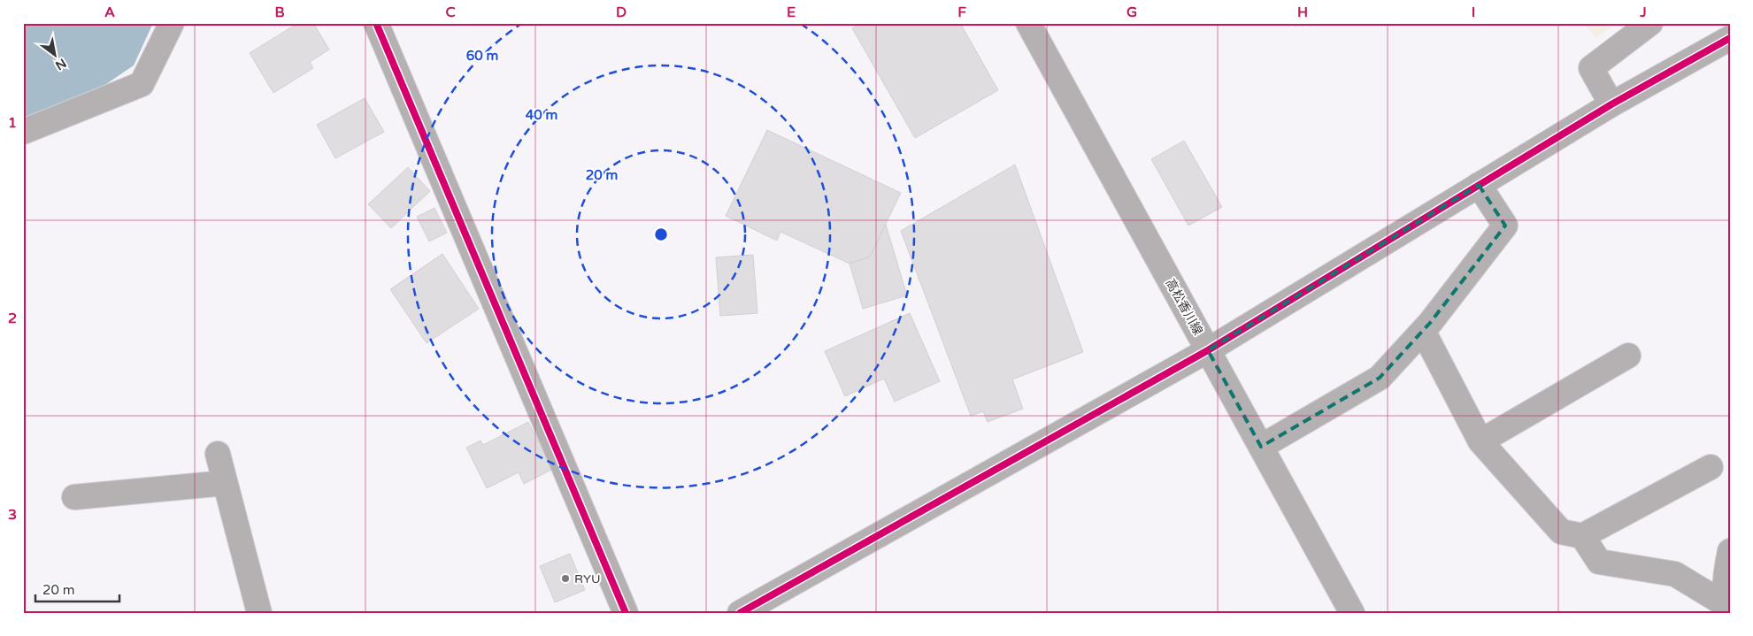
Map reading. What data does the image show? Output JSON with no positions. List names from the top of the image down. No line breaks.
{"streets":{"main road":["高松香川線"]},"places":["RYU"],"scale_bar":"20 m","north":"bottom right","grid":{"columns":["A","B","C","D","E","F","G","H","I","J"],"rows":["1","2","3"]},"rings":["60 m","40 m","20 m"]}
